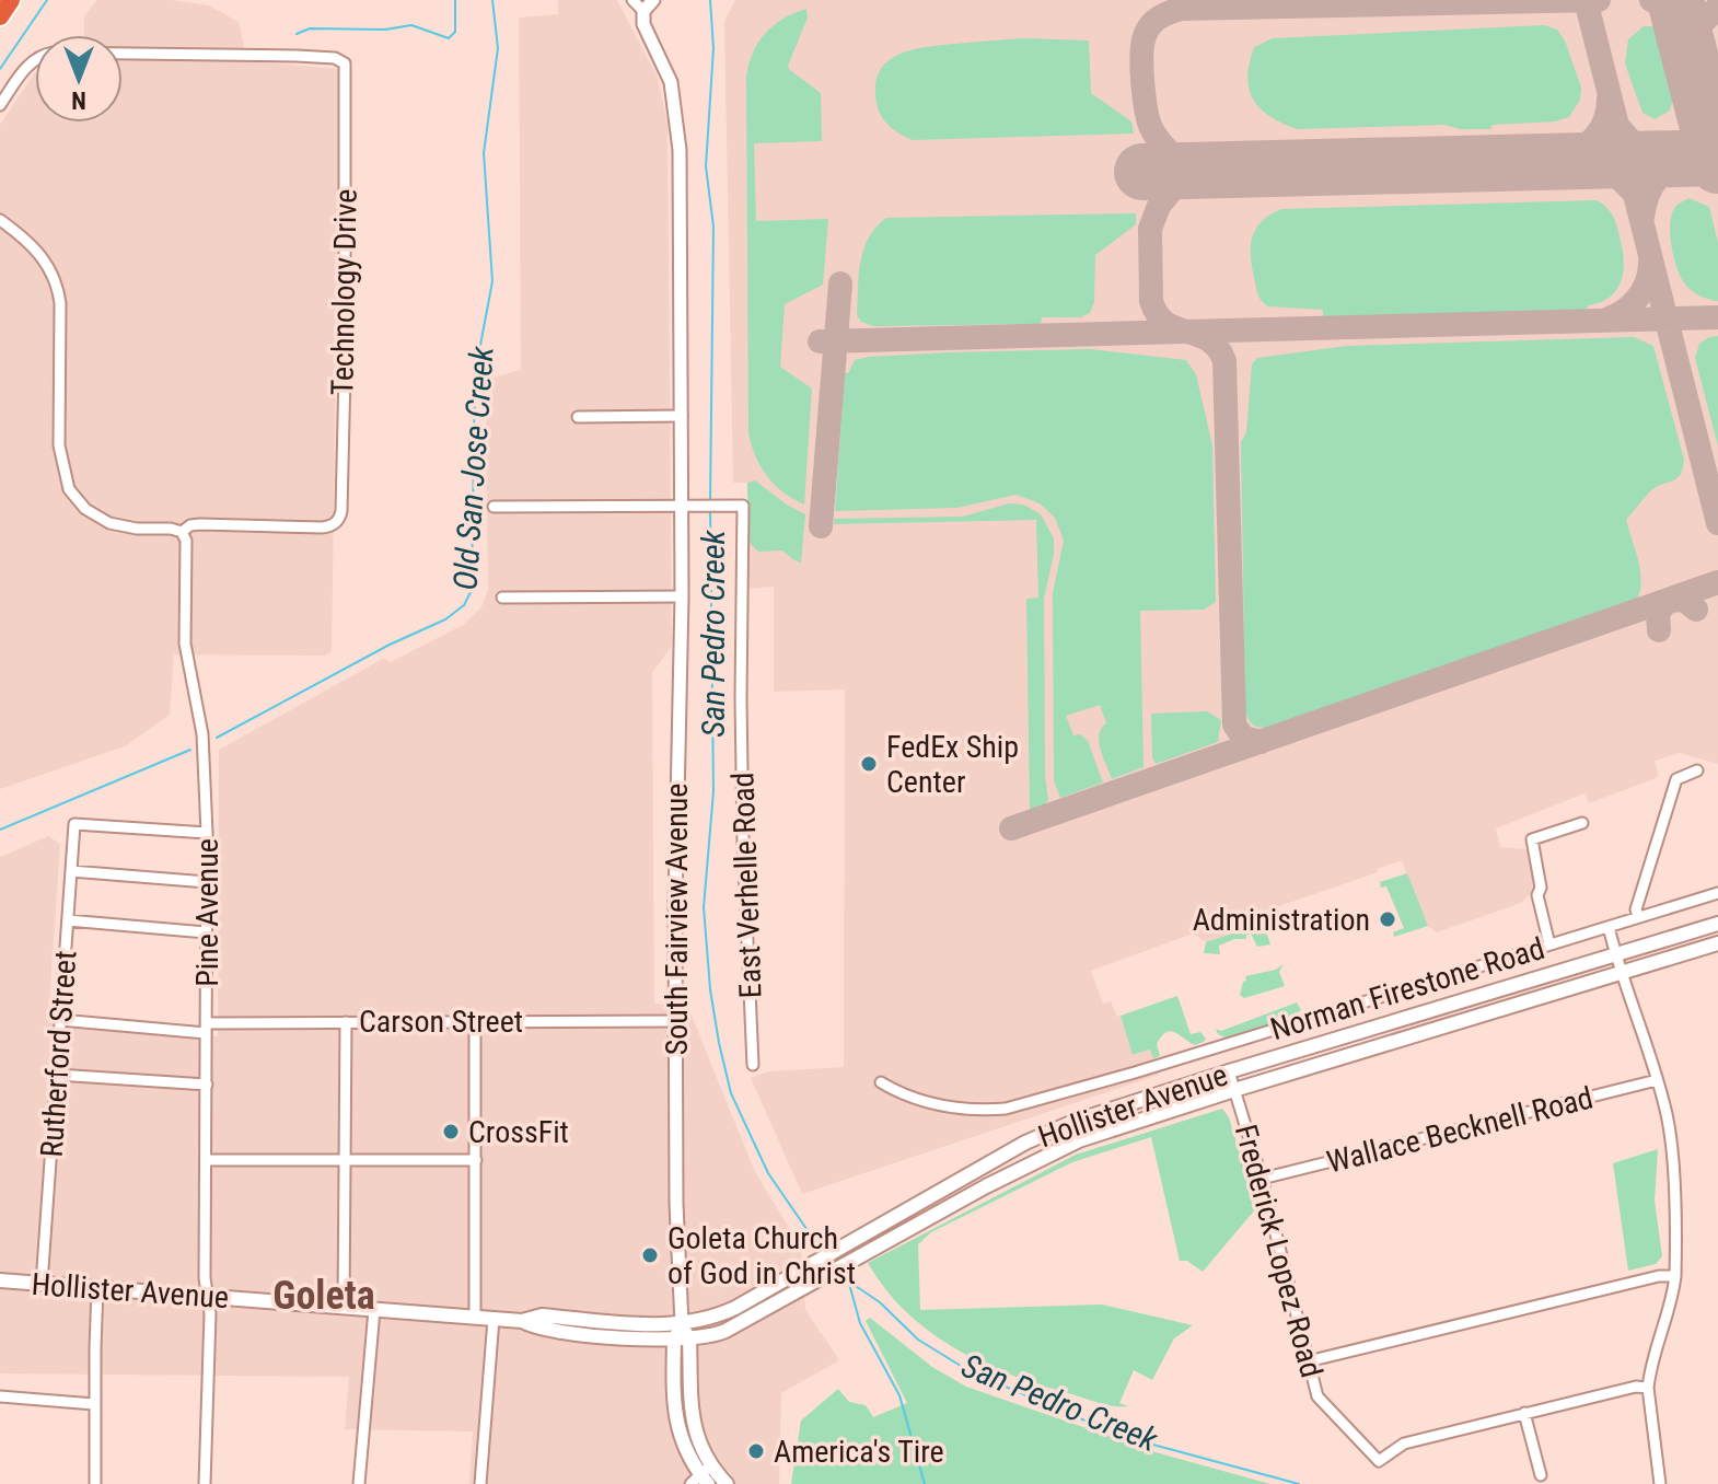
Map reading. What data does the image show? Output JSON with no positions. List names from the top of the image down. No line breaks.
{"streets":{"main road":["South Fairview Avenue","Hollister Avenue"],"street":["Technology Drive","East Verhelle Road","Pine Avenue","Norman Firestone Road","Carson Street","Rutherford Street","Wallace Becknell Road","Frederick Lopez Road"]},"crossings":[["Technology Drive","Pine Avenue"],["East Verhelle Road","South Fairview Avenue"],["Pine Avenue","Carson Street"],["Pine Avenue","Rutherford Street"],["Pine Avenue","Hollister Avenue"],["South Fairview Avenue","Carson Street"],["South Fairview Avenue","Hollister Avenue"],["Carson Street","Rutherford Street"],["Rutherford Street","Hollister Avenue"],["Hollister Avenue","Frederick Lopez Road"],["Wallace Becknell Road","Frederick Lopez Road"]],"districts":["Goleta"],"water":["Old San Jose Creek","San Pedro Creek"],"places":["FedEx Ship Center","Administration","CrossFit","Goleta Church of God in Christ","America's Tire"],"north":"bottom"}
